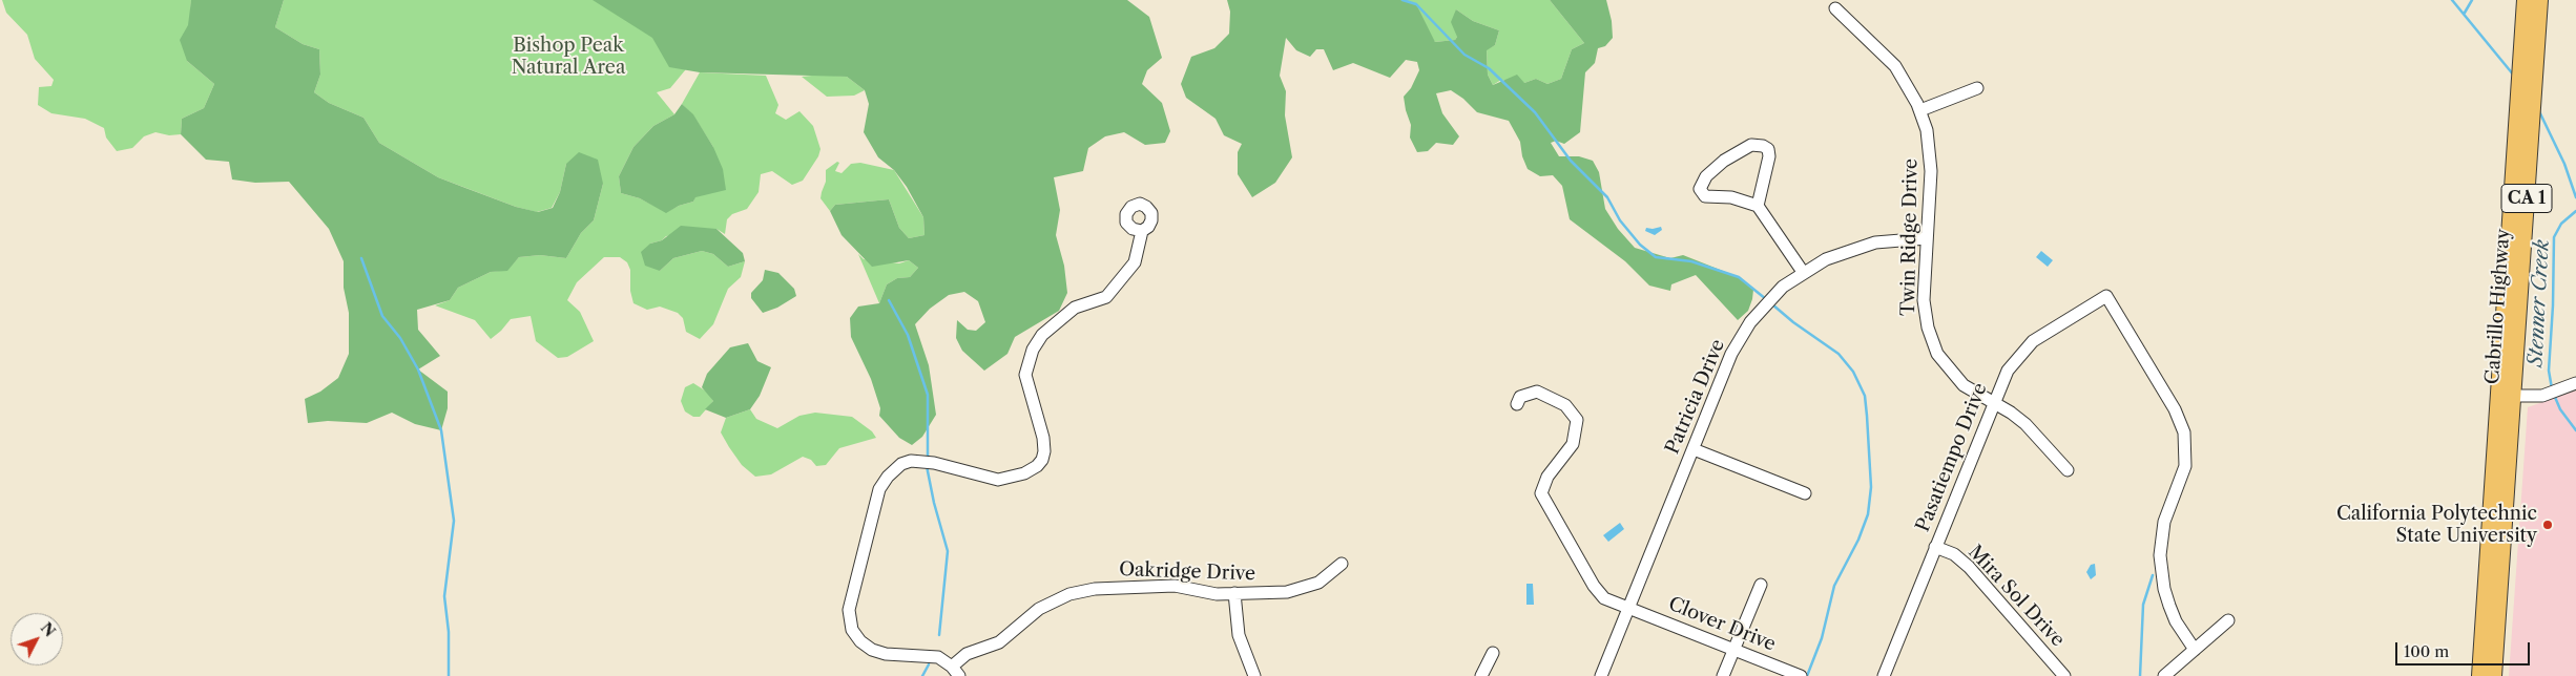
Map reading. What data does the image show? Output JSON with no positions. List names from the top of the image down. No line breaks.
{"streets":{"highway":["CA 1","Cabrillo Highway"],"street":["Twin Ridge Drive","Patricia Drive","Pasatiempo Drive","Oakridge Drive","Mira Sol Drive","Clover Drive"]},"crossings":[["CA 1","Cabrillo Highway"],["Twin Ridge Drive","Patricia Drive"],["Twin Ridge Drive","Pasatiempo Drive"],["Patricia Drive","Clover Drive"],["Pasatiempo Drive","Mira Sol Drive"]],"water":["Stenner Creek"],"parks":["Bishop Peak Natural Area"],"places":["California Polytechnic State University"],"scale_bar":"100 m","north":"top right"}
